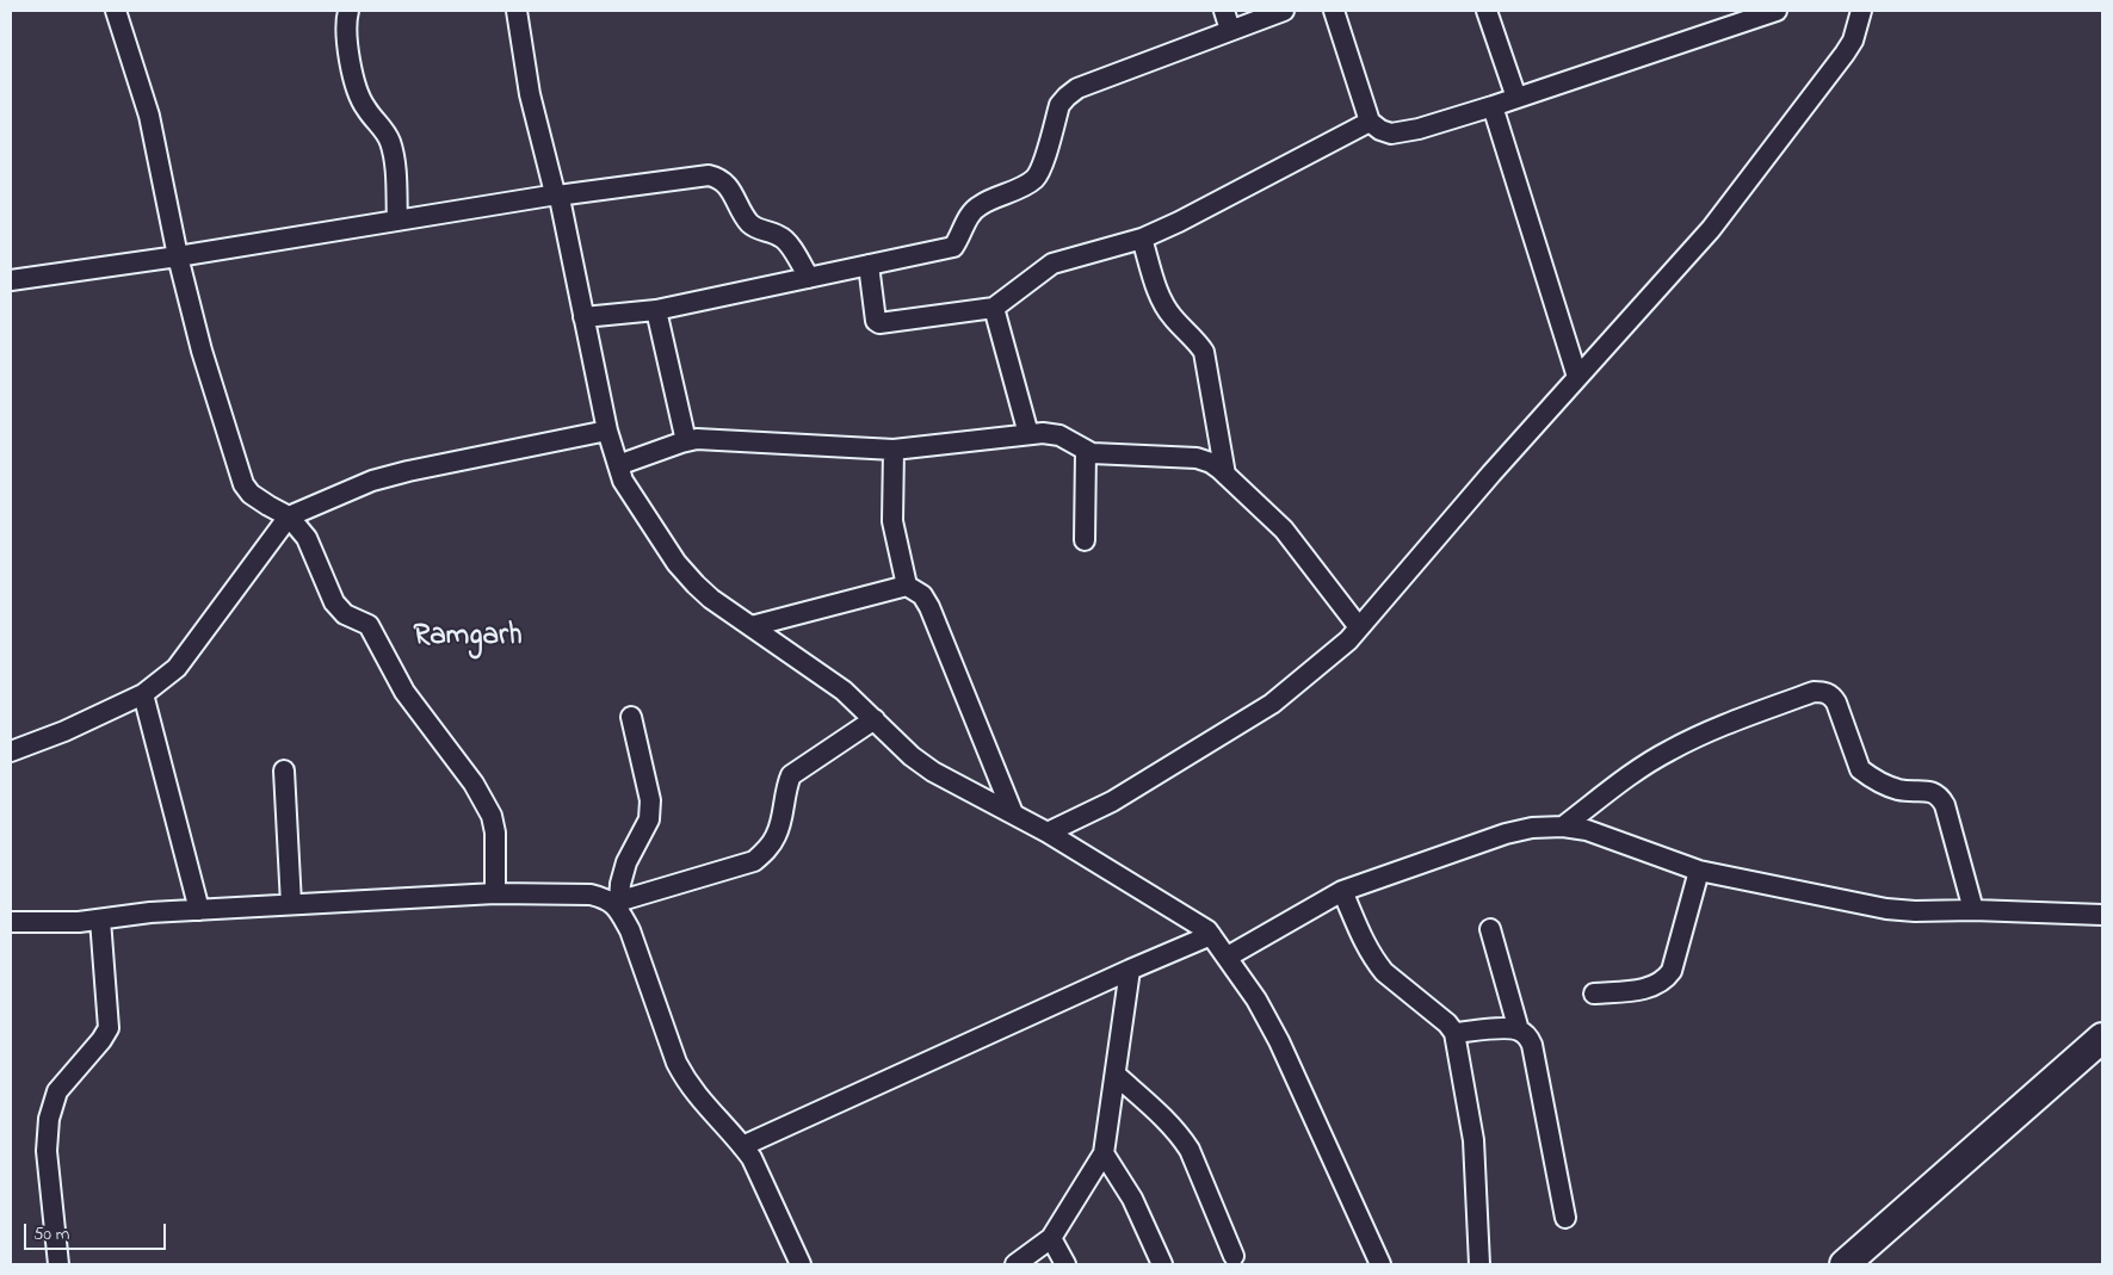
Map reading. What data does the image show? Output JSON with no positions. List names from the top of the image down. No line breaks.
{"districts":["Ramgarh"],"scale_bar":"50 m"}
